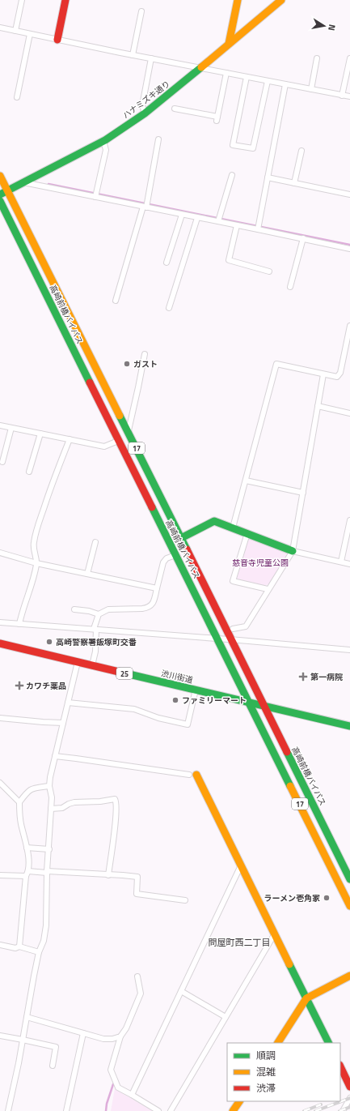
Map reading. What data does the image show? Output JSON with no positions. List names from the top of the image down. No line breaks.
{"streets":{"main road":["ハナミズキ通り","高崎前橋バイパス","17","25","渋川街道"]},"crossings":[["ハナミズキ通り","高崎前橋バイパス"],["高崎前橋バイパス","渋川街道"]],"districts":["問屋町西二丁目"],"parks":["慈音寺児童公園"],"places":{"other":["ガスト","高崎警察署飯塚町交番","ファミリーマート","ラーメン壱角家"],"health":["第一病院","カワチ薬品"]},"legend":["順調","混雑","渋滞"],"north":"right"}
